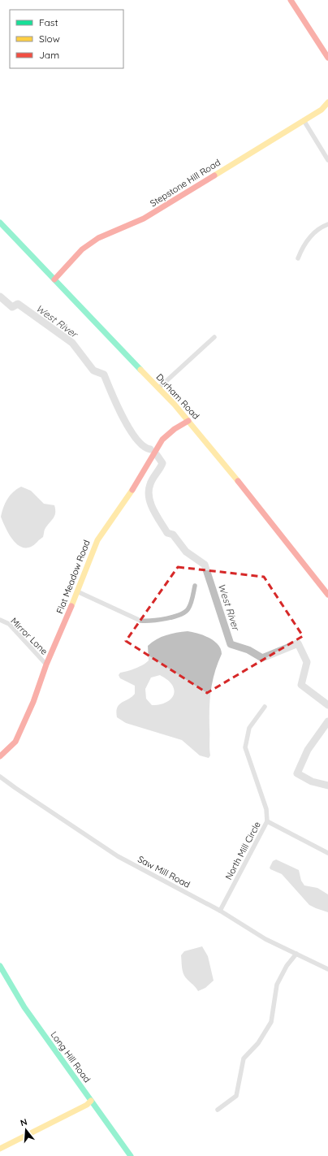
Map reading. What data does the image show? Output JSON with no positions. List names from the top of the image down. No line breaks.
{"streets":{"street":["Stepstone Hill Road","Durham Road","Flat Meadow Road","Mirror Lane","North Mill Circle","Saw Mill Road","Long Hill Road"]},"crossings":[["Stepstone Hill Road","Durham Road"],["Durham Road","Flat Meadow Road"],["Flat Meadow Road","Mirror Lane"],["North Mill Circle","Saw Mill Road"]],"water":["West River"],"legend":["Fast","Slow","Jam"],"north":"top"}
